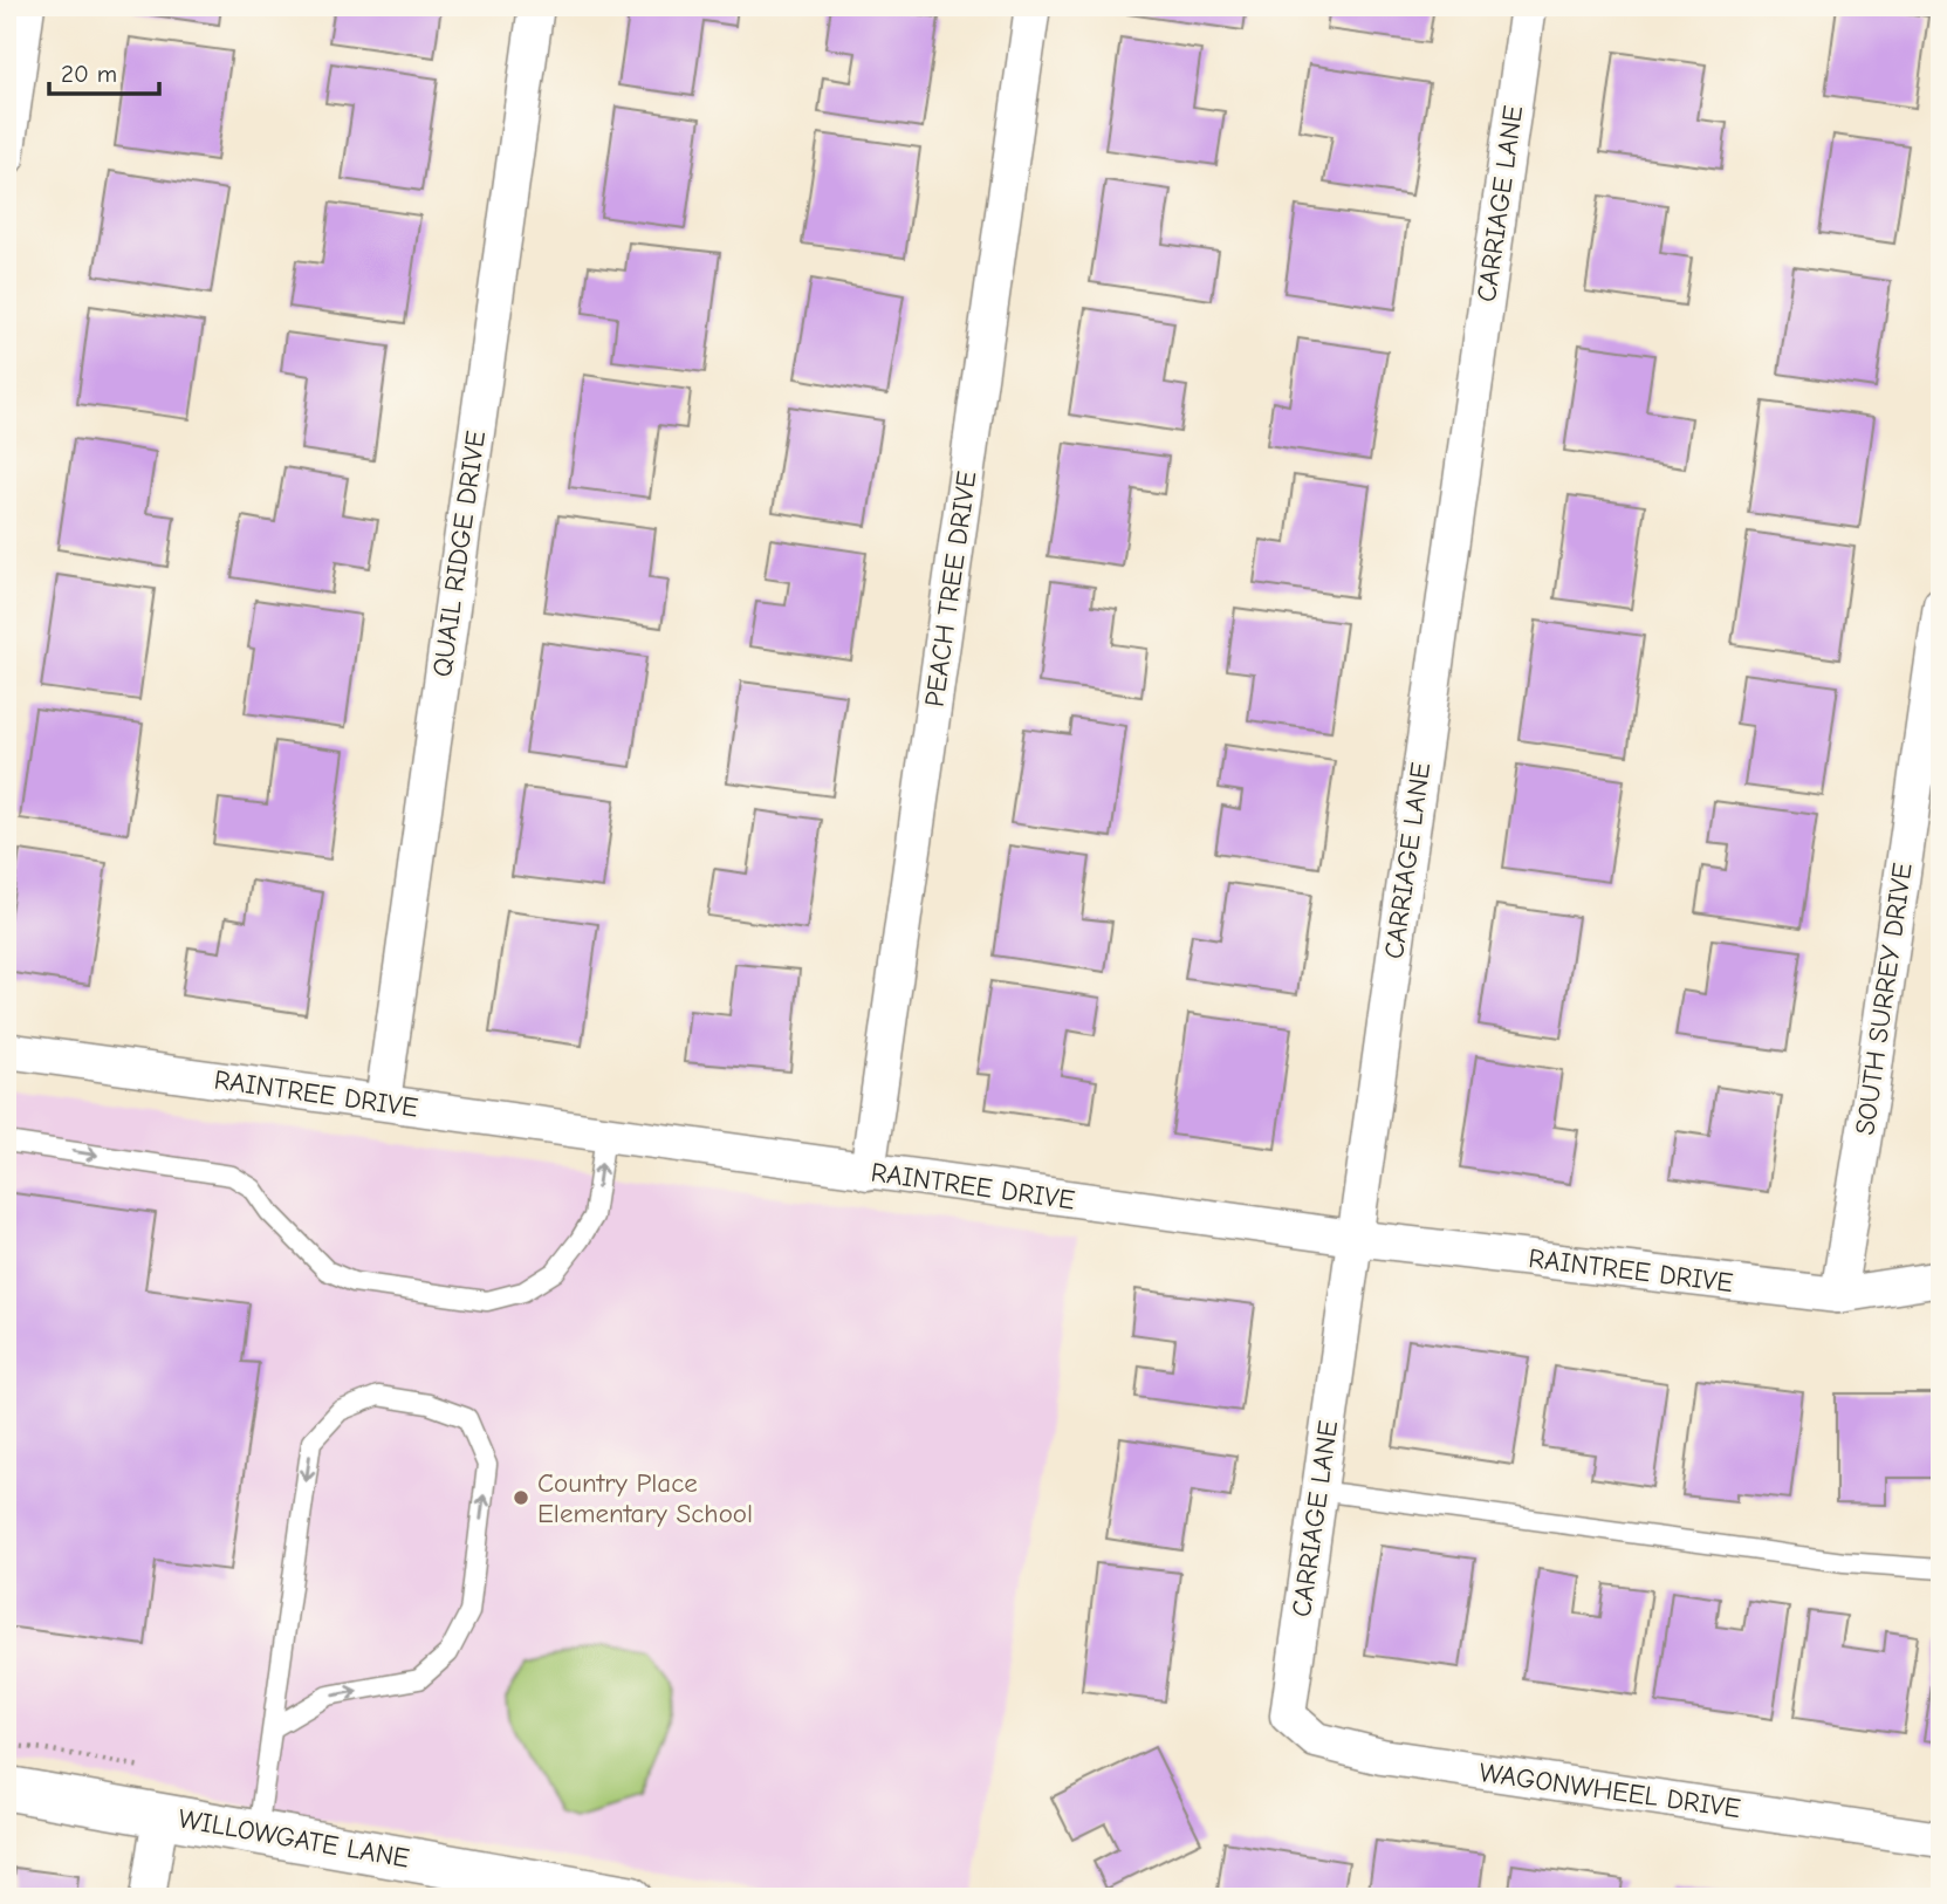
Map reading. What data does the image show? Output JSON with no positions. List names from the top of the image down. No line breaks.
{"streets":{"street":["CARRIAGE LANE","QUAIL RIDGE DRIVE","PEACH TREE DRIVE","SOUTH SURREY DRIVE","RAINTREE DRIVE","WAGONWHEEL DRIVE","WILLOWGATE LANE"]},"crossings":[["CARRIAGE LANE","RAINTREE DRIVE"],["CARRIAGE LANE","WAGONWHEEL DRIVE"],["QUAIL RIDGE DRIVE","RAINTREE DRIVE"],["PEACH TREE DRIVE","RAINTREE DRIVE"],["SOUTH SURREY DRIVE","RAINTREE DRIVE"]],"places":["Country Place Elementary School"],"scale_bar":"20 m"}
